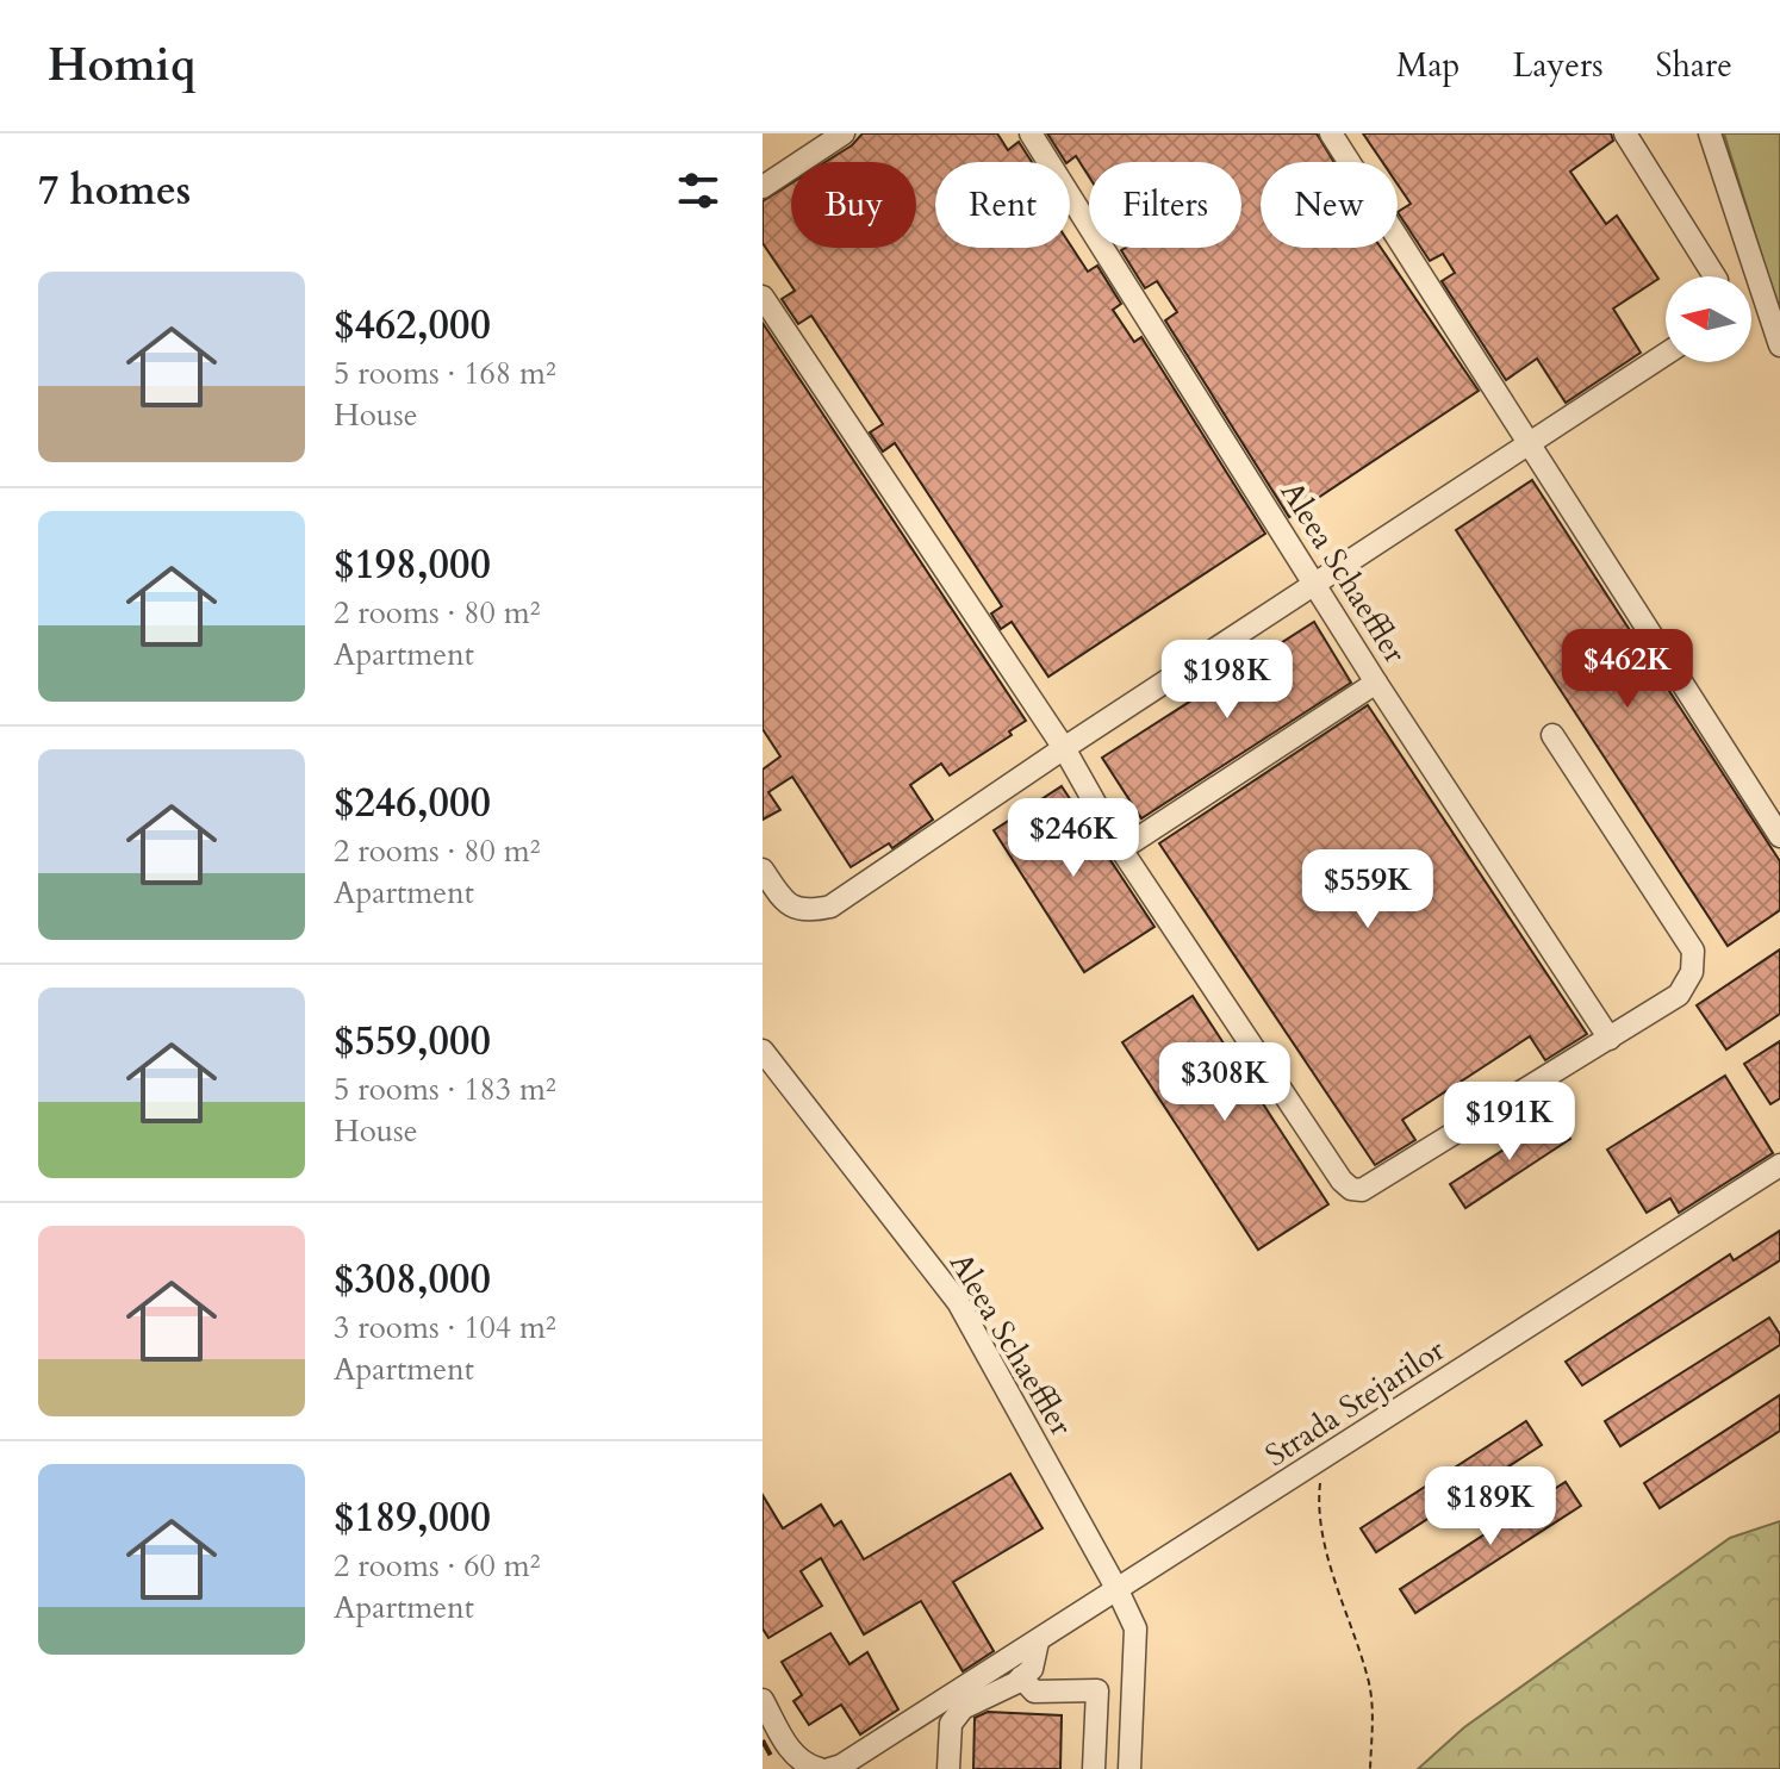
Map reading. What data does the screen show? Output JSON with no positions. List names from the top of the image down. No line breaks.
{"streets":{"street":["Aleea Schaeffler","Strada Stejarilor"]},"crossings":[["Aleea Schaeffler","Strada Stejarilor"]],"north":"left","page":{"header":"Homiq","nav":["Map","Layers","Share"],"heading":"7 homes","chip":["Buy","Rent","Filters","New"],"list":[{"name":"$462,000","note":"5 rooms · 168 m² · House"},{"name":"$198,000","note":"2 rooms · 80 m² · Apartment"},{"name":"$246,000","note":"2 rooms · 80 m² · Apartment"},{"name":"$559,000","note":"5 rooms · 183 m² · House"},{"name":"$308,000","note":"3 rooms · 104 m² · Apartment"},{"name":"$189,000","note":"2 rooms · 60 m² · Apartment"}],"price":["$462K","$198K","$246K","$559K","$308K","$191K","$189K"]}}
